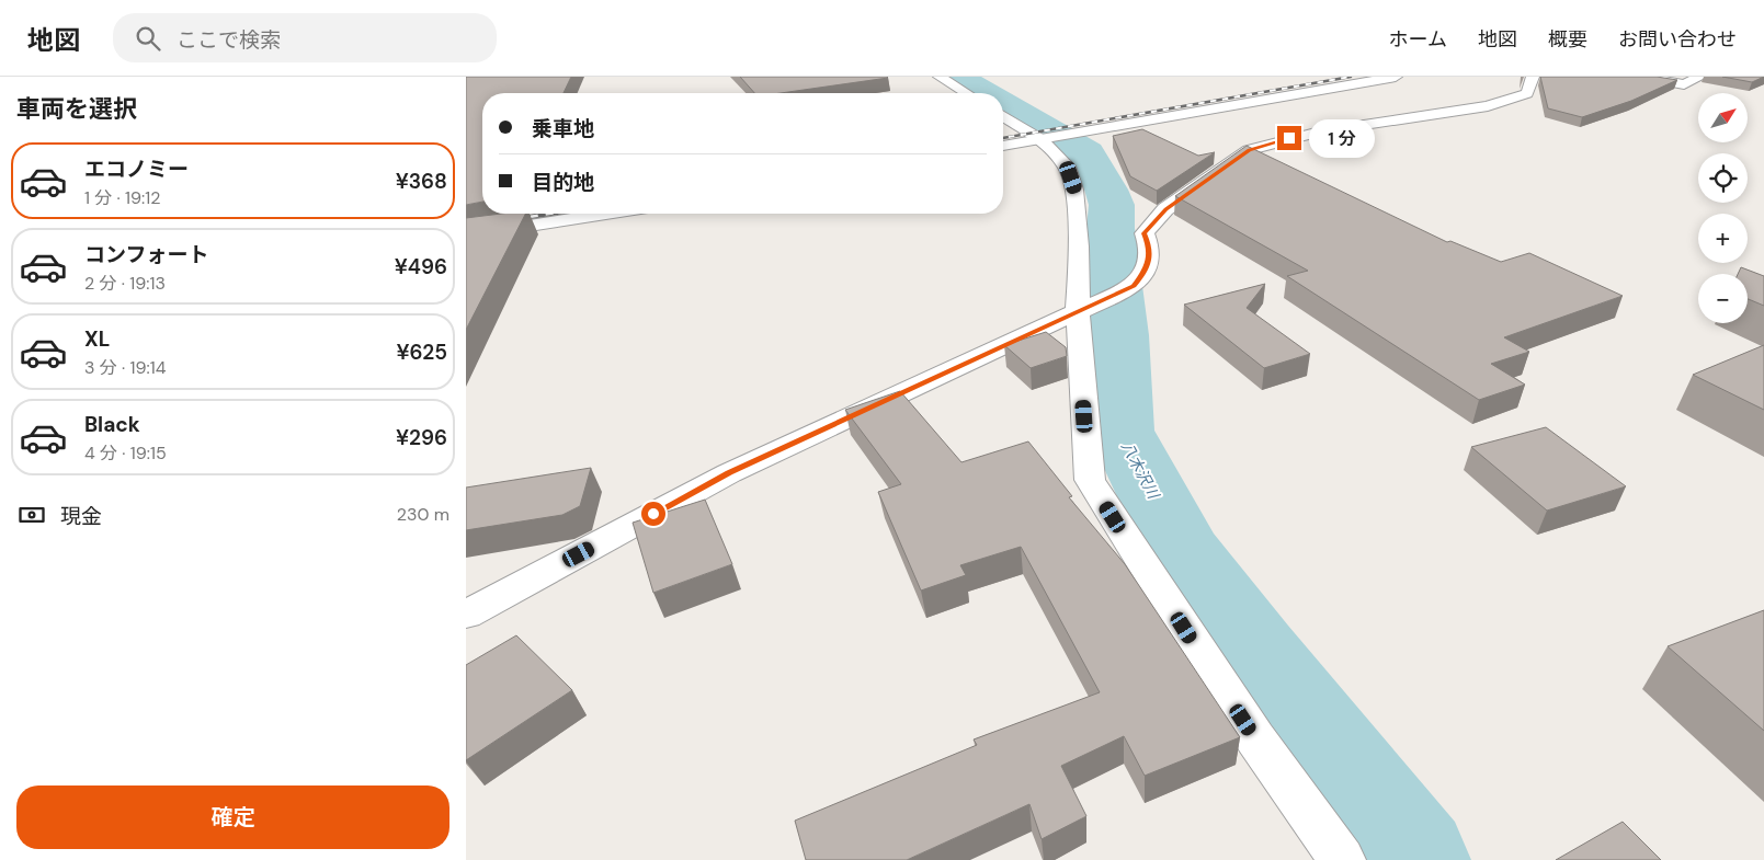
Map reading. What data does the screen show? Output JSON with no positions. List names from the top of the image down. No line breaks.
{"water":["八木沢川"],"north":"top right","page":{"header":"地図","search":"ここで検索","nav":["ホーム","地図","概要","お問い合わせ"],"heading":"車両を選択","map_buttons":["+","−"],"banner":["乗車地","目的地"],"bubble":"1 分","list":[{"name":"エコノミー","note":"1 分 · 19:12","value":"¥368"},{"name":"コンフォート","note":"2 分 · 19:13","value":"¥496"},{"name":"XL","note":"3 分 · 19:14","value":"¥625"},{"name":"Black","note":"4 分 · 19:15","value":"¥296"}],"pay":["現金","230 m"],"buttons":"確定"}}
